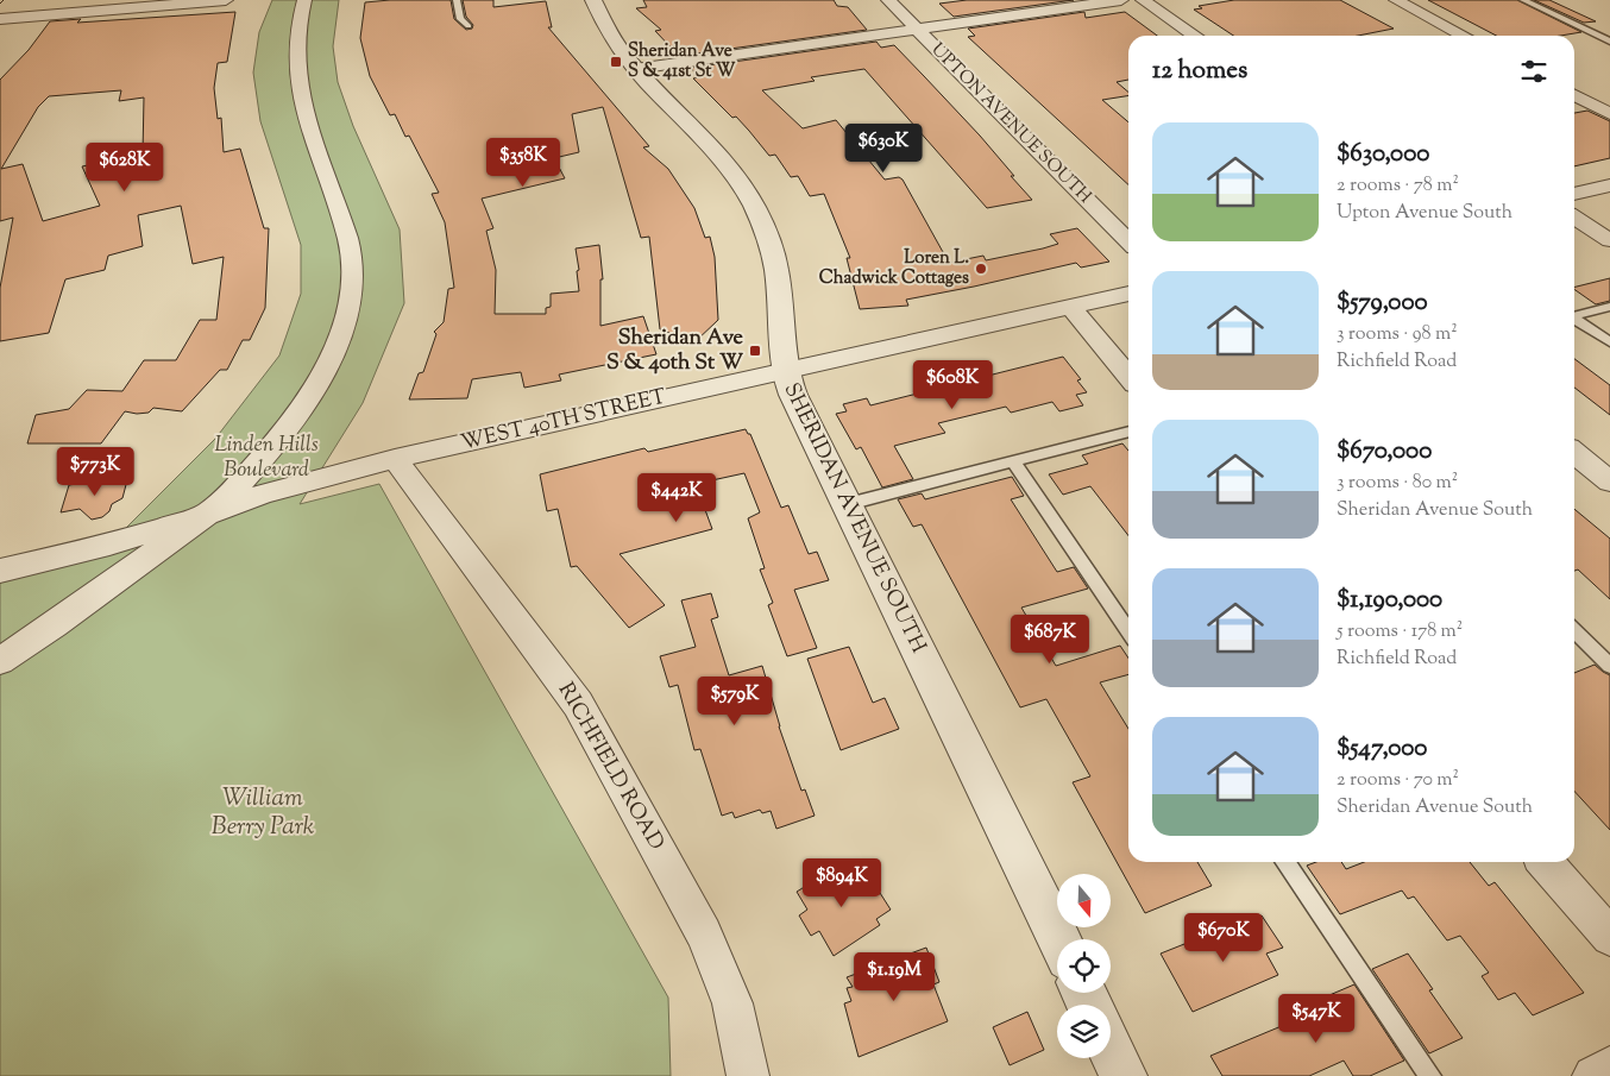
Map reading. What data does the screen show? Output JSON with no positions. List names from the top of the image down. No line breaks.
{"streets":{"street":["UPTON AVENUE SOUTH","WEST 40TH STREET","SHERIDAN AVENUE SOUTH","RICHFIELD ROAD"]},"crossings":[["WEST 40TH STREET","SHERIDAN AVENUE SOUTH"],["WEST 40TH STREET","RICHFIELD ROAD"]],"parks":["Linden Hills Boulevard","William Berry Park"],"places":{"transit":["Sheridan Ave S & 41st St W","Sheridan Ave S & 40th St W"],"other":["Loren L. Chadwick Cottages"]},"north":"bottom","page":{"heading":"12 homes","list":[{"name":"$630,000","note":"2 rooms · 78 m² · Upton Avenue South"},{"name":"$579,000","note":"3 rooms · 98 m² · Richfield Road"},{"name":"$670,000","note":"3 rooms · 80 m² · Sheridan Avenue South"},{"name":"$1,190,000","note":"5 rooms · 178 m² · Richfield Road"},{"name":"$547,000","note":"2 rooms · 70 m² · Sheridan Avenue South"}],"price":["$630K","$358K","$628K","$608K","$773K","$442K","$687K","$579K","$894K","$670K","$1.19M","$547K"]}}
